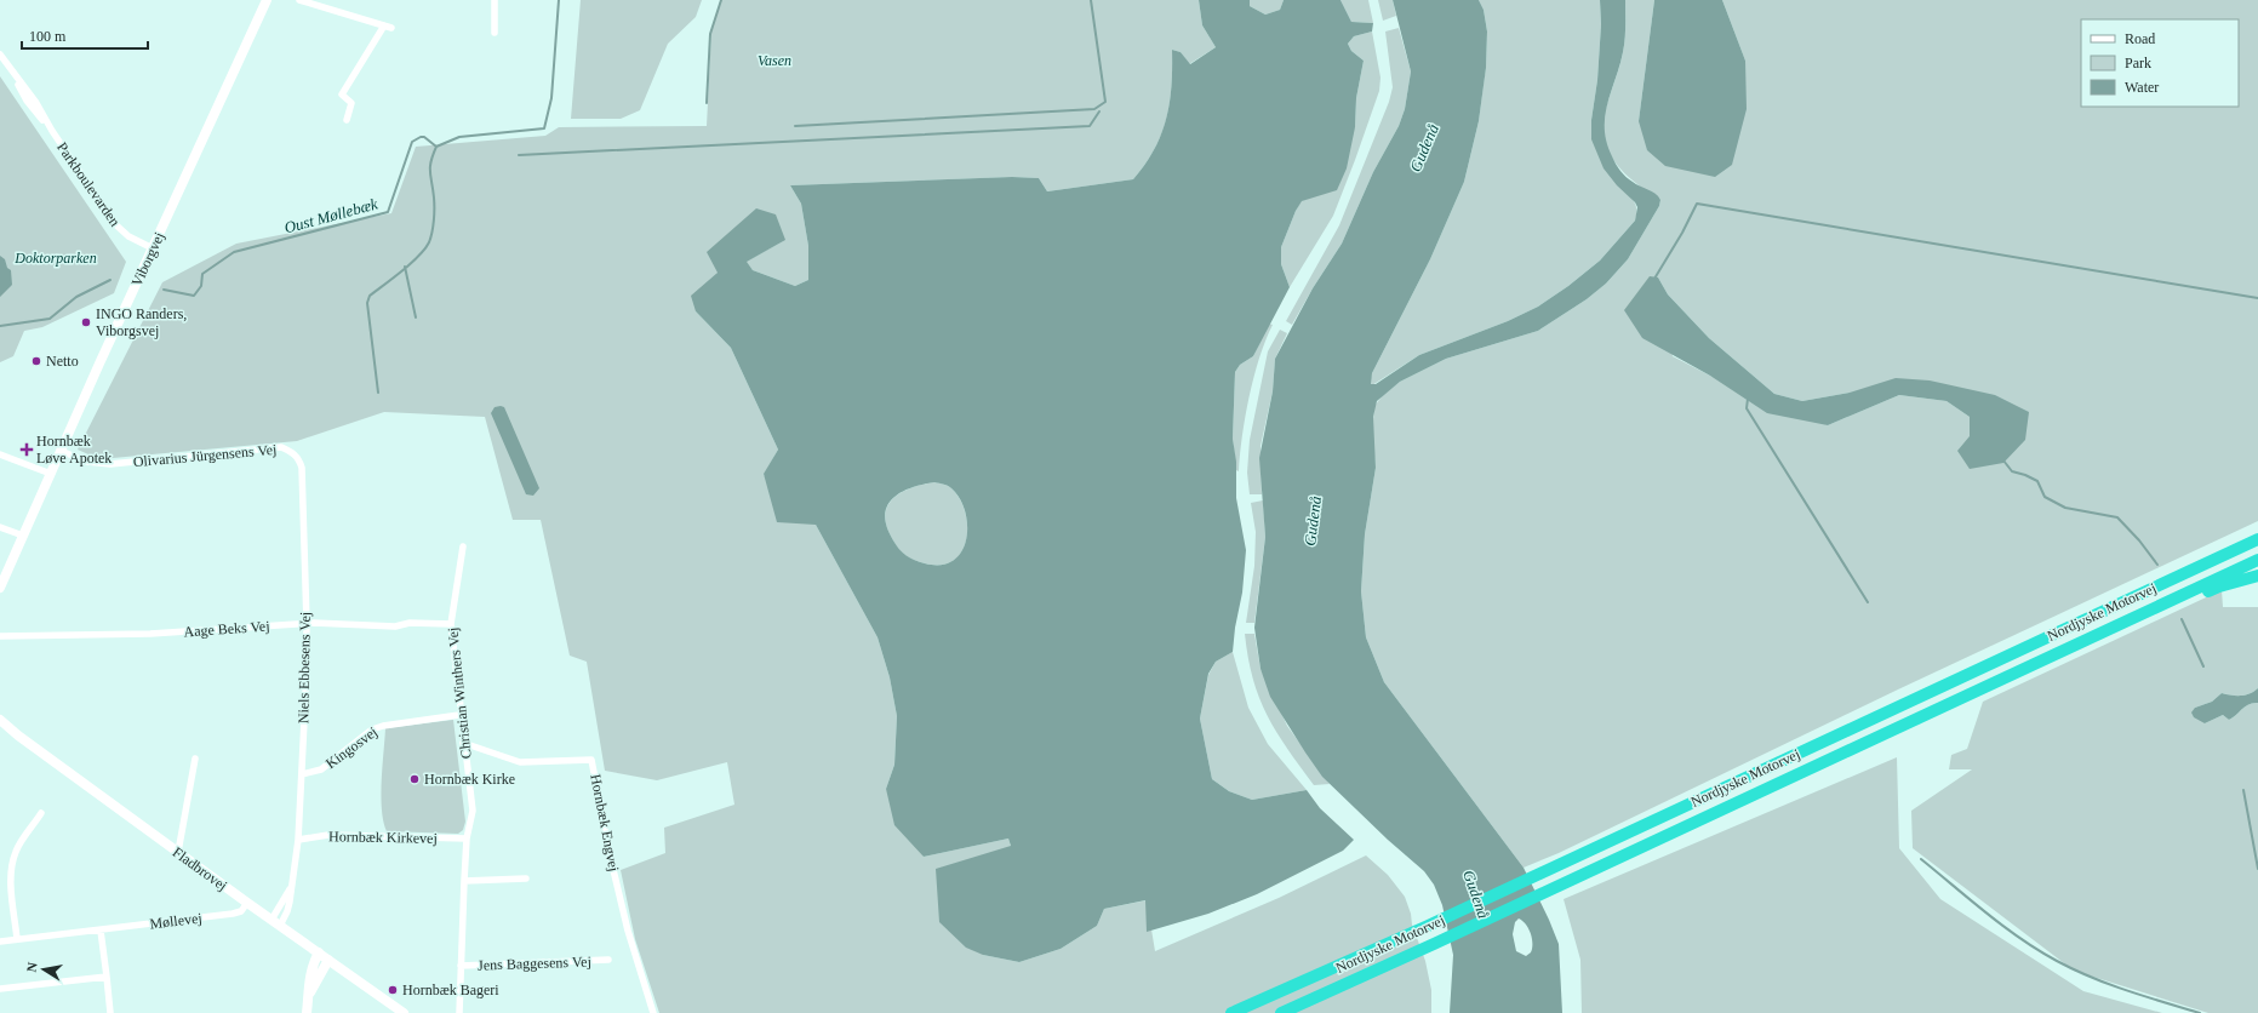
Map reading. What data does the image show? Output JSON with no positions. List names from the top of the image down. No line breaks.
{"streets":{"highway":["Nordjyske Motorvej"],"street":["Parkboulevarden","Viborgvej","Olivarius Jürgensens Vej","Aage Beks Vej","Niels Ebbesens Vej","Christian Winthers Vej","Kingosvej","Hornbæk Engvej","Hornbæk Kirkevej","Fladbrovej","Møllevej","Jens Baggesens Vej"]},"crossings":[["Parkboulevarden","Viborgvej"],["Viborgvej","Olivarius Jürgensens Vej"],["Olivarius Jürgensens Vej","Niels Ebbesens Vej"],["Aage Beks Vej","Niels Ebbesens Vej"],["Aage Beks Vej","Christian Winthers Vej"],["Niels Ebbesens Vej","Kingosvej"],["Niels Ebbesens Vej","Hornbæk Kirkevej"],["Niels Ebbesens Vej","Fladbrovej"],["Christian Winthers Vej","Kingosvej"],["Christian Winthers Vej","Hornbæk Engvej"],["Christian Winthers Vej","Hornbæk Kirkevej"],["Christian Winthers Vej","Jens Baggesens Vej"],["Fladbrovej","Møllevej"]],"water":["Gudenå","Oust Møllebæk"],"parks":["Vasen","Doktorparken"],"places":{"other":["INGO Randers, Viborgsvej","Netto","Hornbæk Kirke","Hornbæk Bageri"],"health":["Hornbæk Løve Apotek"]},"legend":["Road","Park","Water"],"scale_bar":"100 m","north":"left"}
